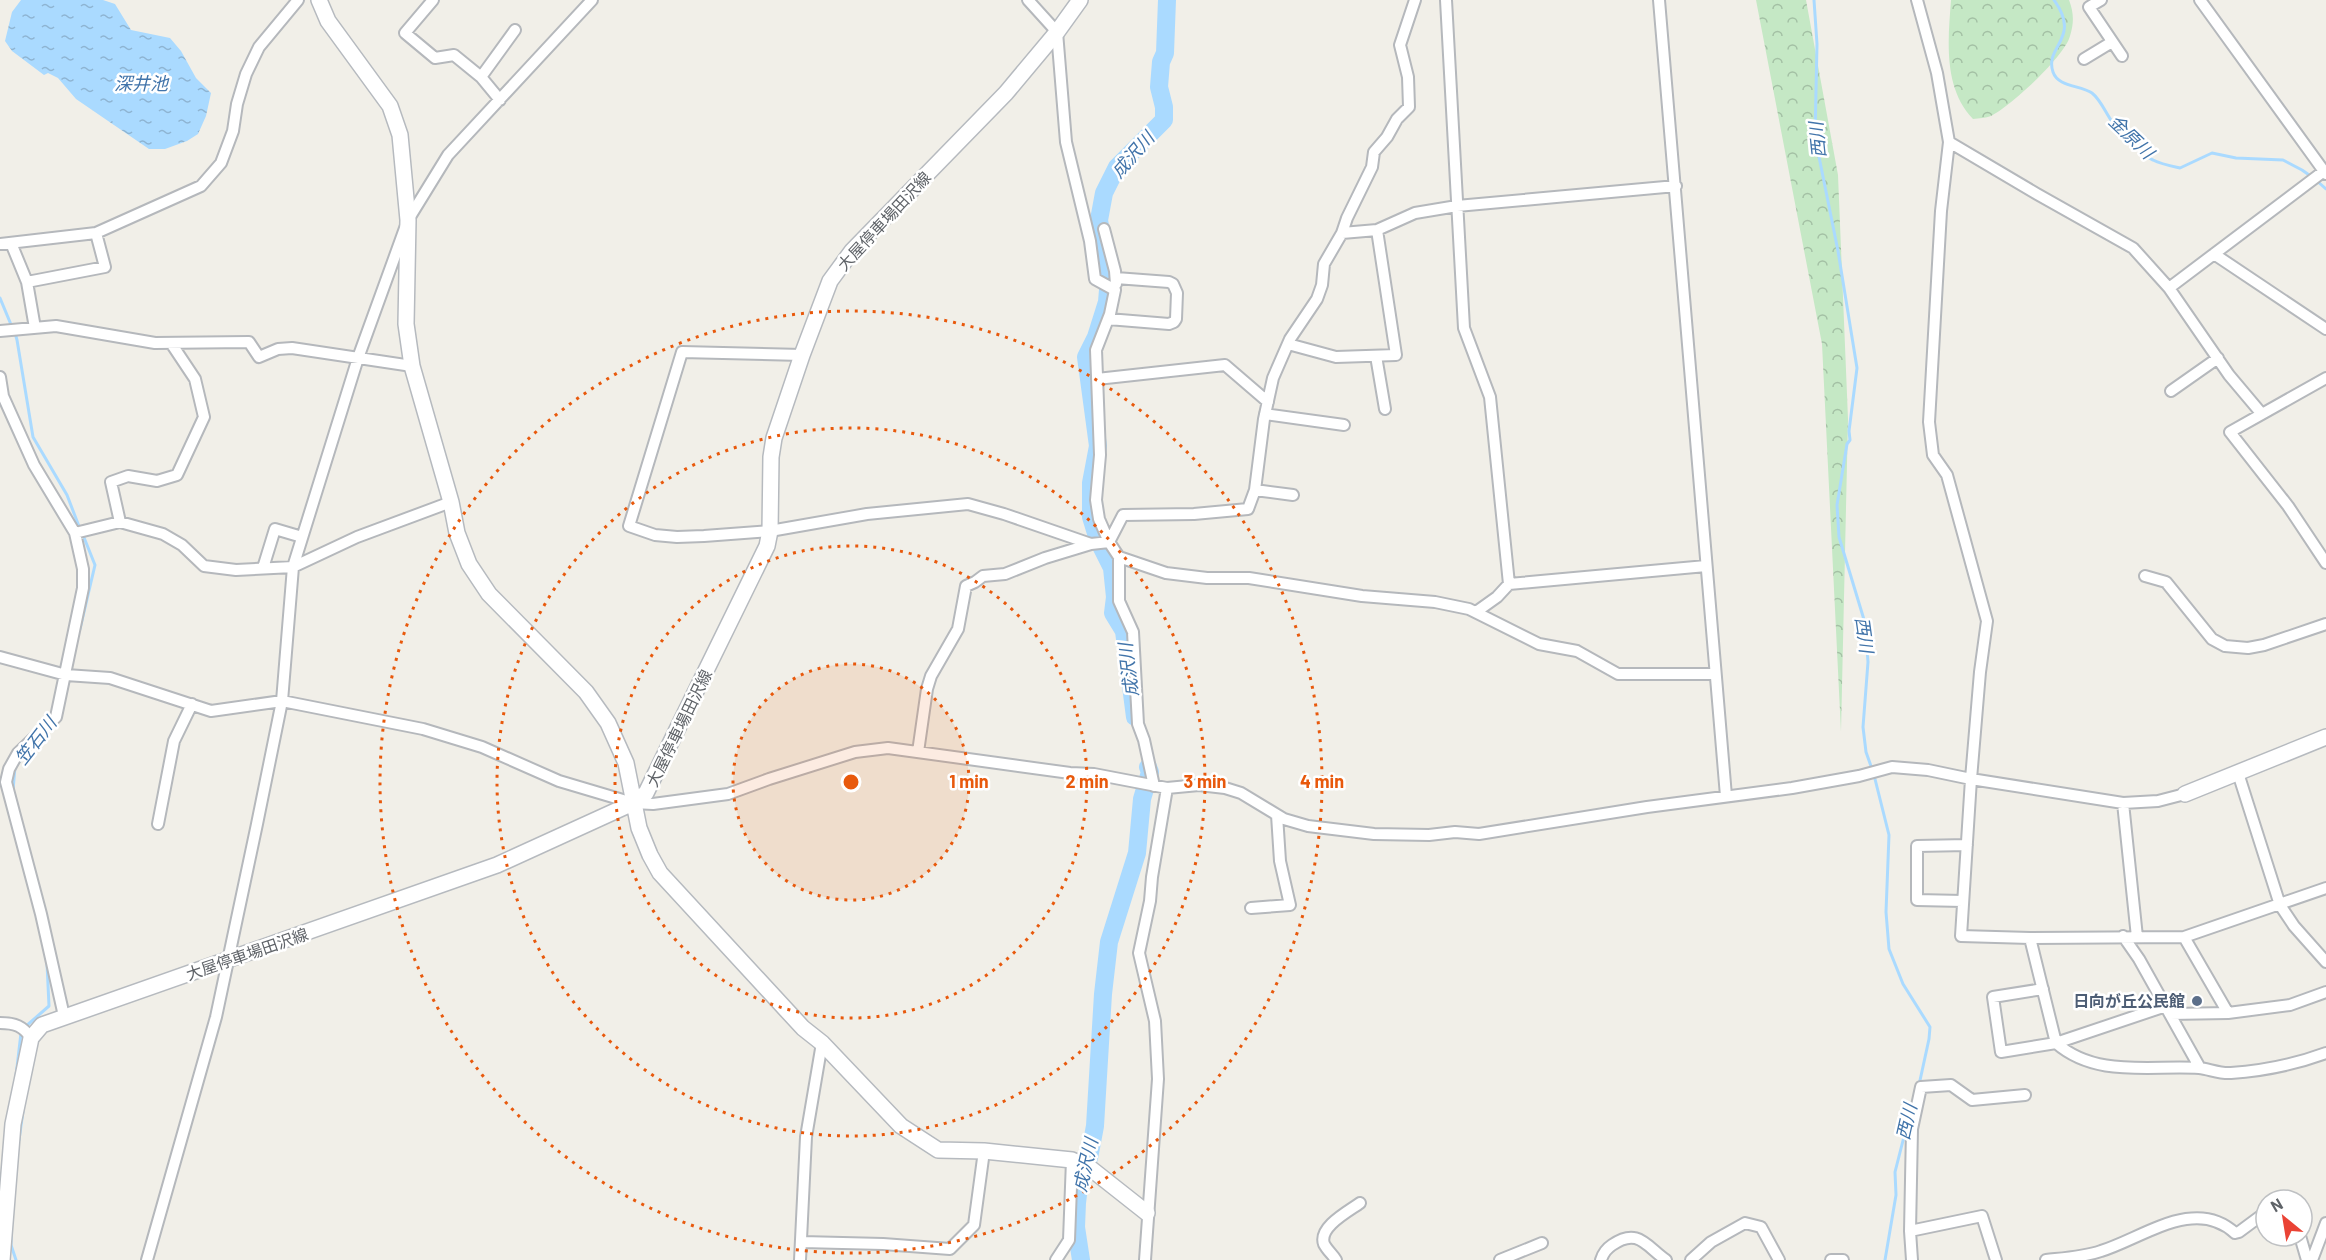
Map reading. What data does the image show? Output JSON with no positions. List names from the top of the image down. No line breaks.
{"streets":{"main road":["大屋停車場田沢線"]},"water":["深井池","金原川","西川","成沢川","笠石川"],"places":["日向が丘公民館"],"north":"top left","rings":["1 min","2 min","3 min","4 min"]}
